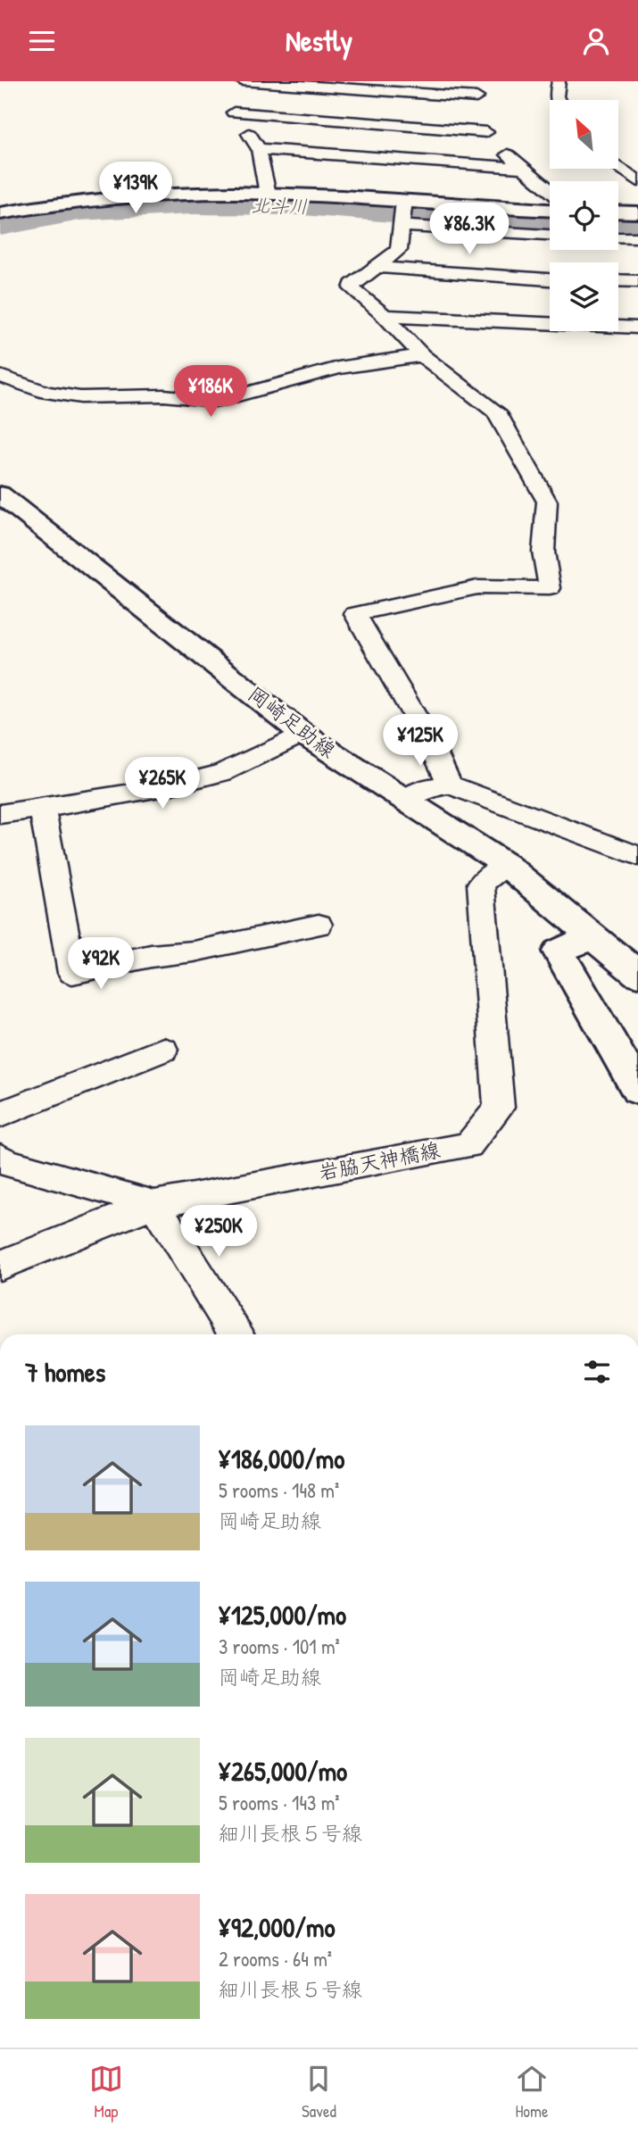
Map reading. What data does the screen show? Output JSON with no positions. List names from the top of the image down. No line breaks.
{"streets":{"main road":["岡崎足助線"],"street":["岩脇天神橋線"]},"crossings":[["岡崎足助線","岩脇天神橋線"]],"water":["北斗川"],"north":"top left","page":{"header":"Nestly","price":["¥139K","¥86.3K","¥186K","¥125K","¥265K","¥92K","¥250K"],"heading":"7 homes","list":[{"name":"¥186,000/mo","note":"5 rooms · 148 m² · 岡崎足助線"},{"name":"¥125,000/mo","note":"3 rooms · 101 m² · 岡崎足助線"},{"name":"¥265,000/mo","note":"5 rooms · 143 m² · 細川長根５号線"},{"name":"¥92,000/mo","note":"2 rooms · 64 m² · 細川長根５号線"}],"tabs":["Map","Saved","Home"]}}
